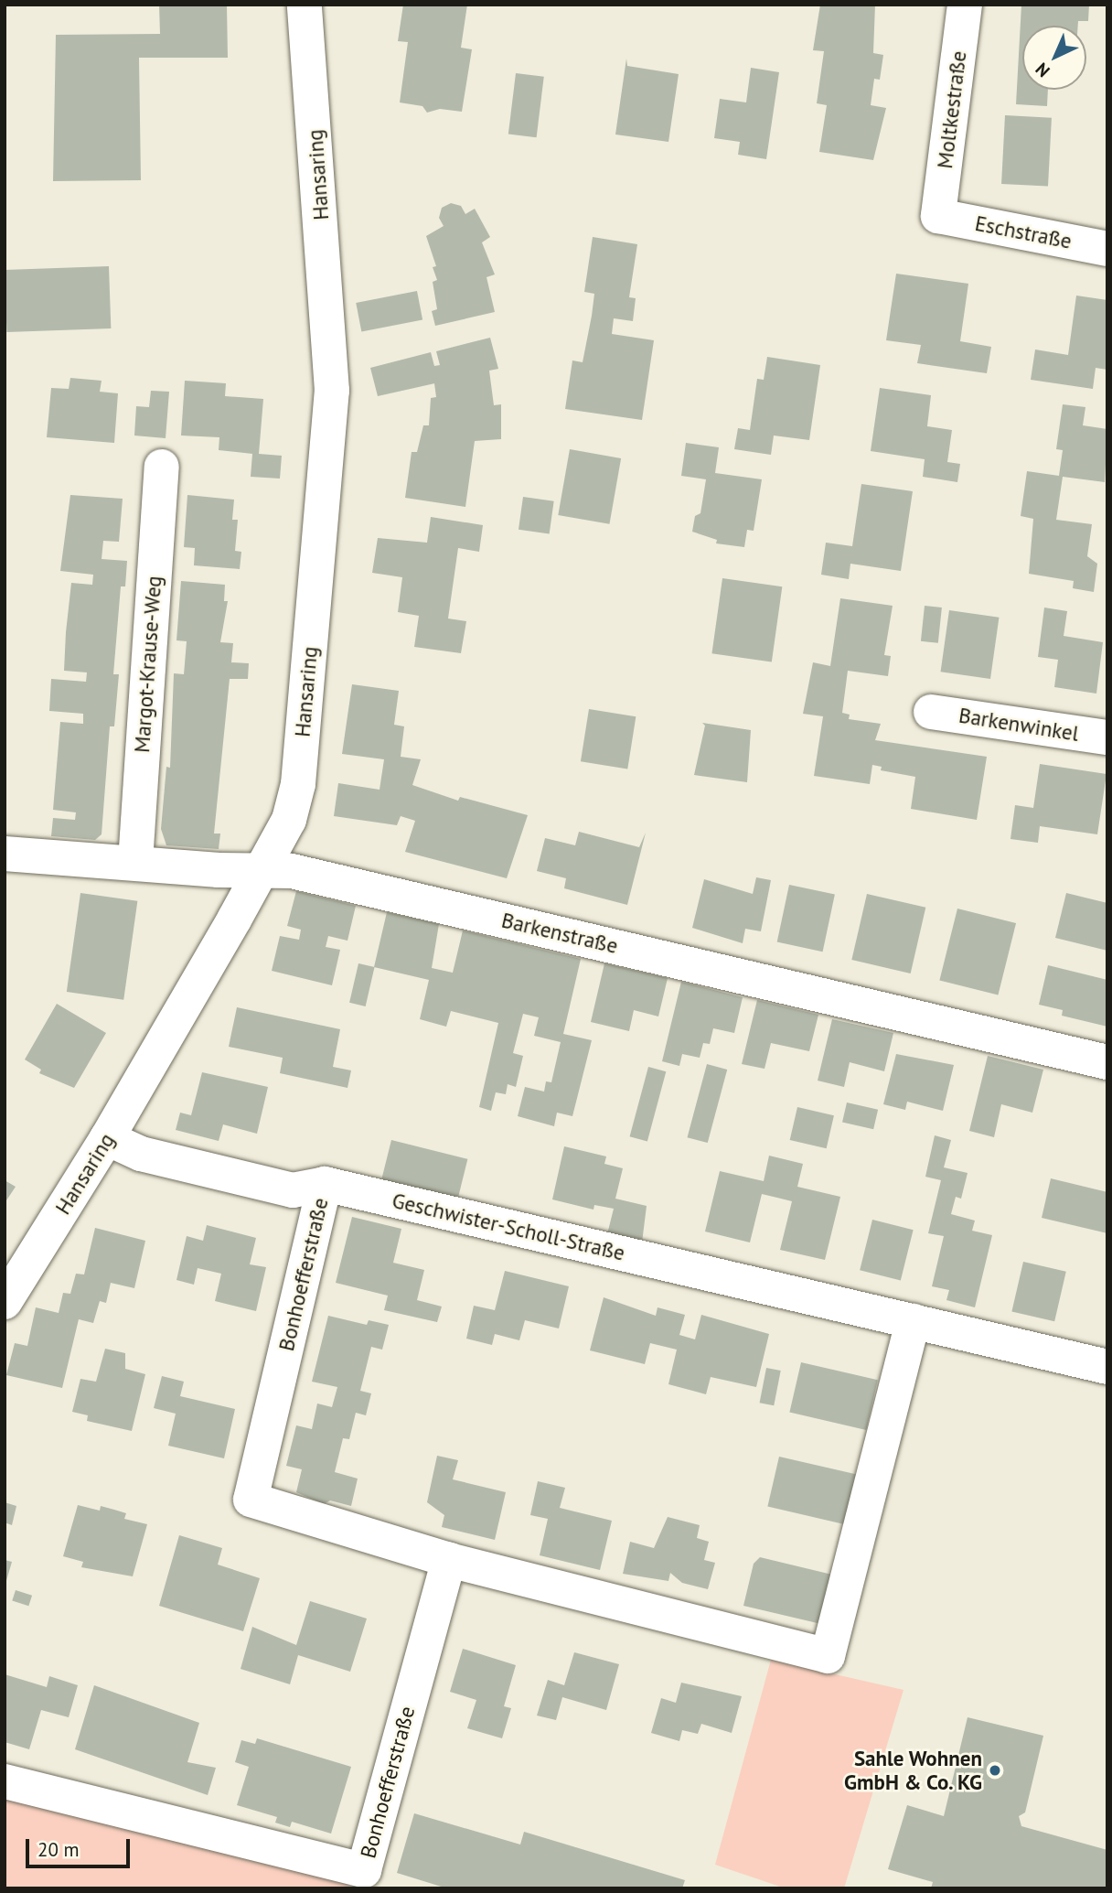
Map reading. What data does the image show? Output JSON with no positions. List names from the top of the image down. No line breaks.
{"streets":{"street":["Moltkestraße","Hansaring","Eschstraße","Margot-Krause-Weg","Barkenwinkel","Barkenstraße","Geschwister-Scholl-Straße","Bonhoefferstraße"]},"crossings":[["Moltkestraße","Eschstraße"],["Hansaring","Barkenstraße"],["Hansaring","Geschwister-Scholl-Straße"],["Margot-Krause-Weg","Barkenstraße"],["Geschwister-Scholl-Straße","Bonhoefferstraße"]],"places":["Sahle Wohnen GmbH & Co. KG"],"scale_bar":"20 m","north":"bottom left"}
